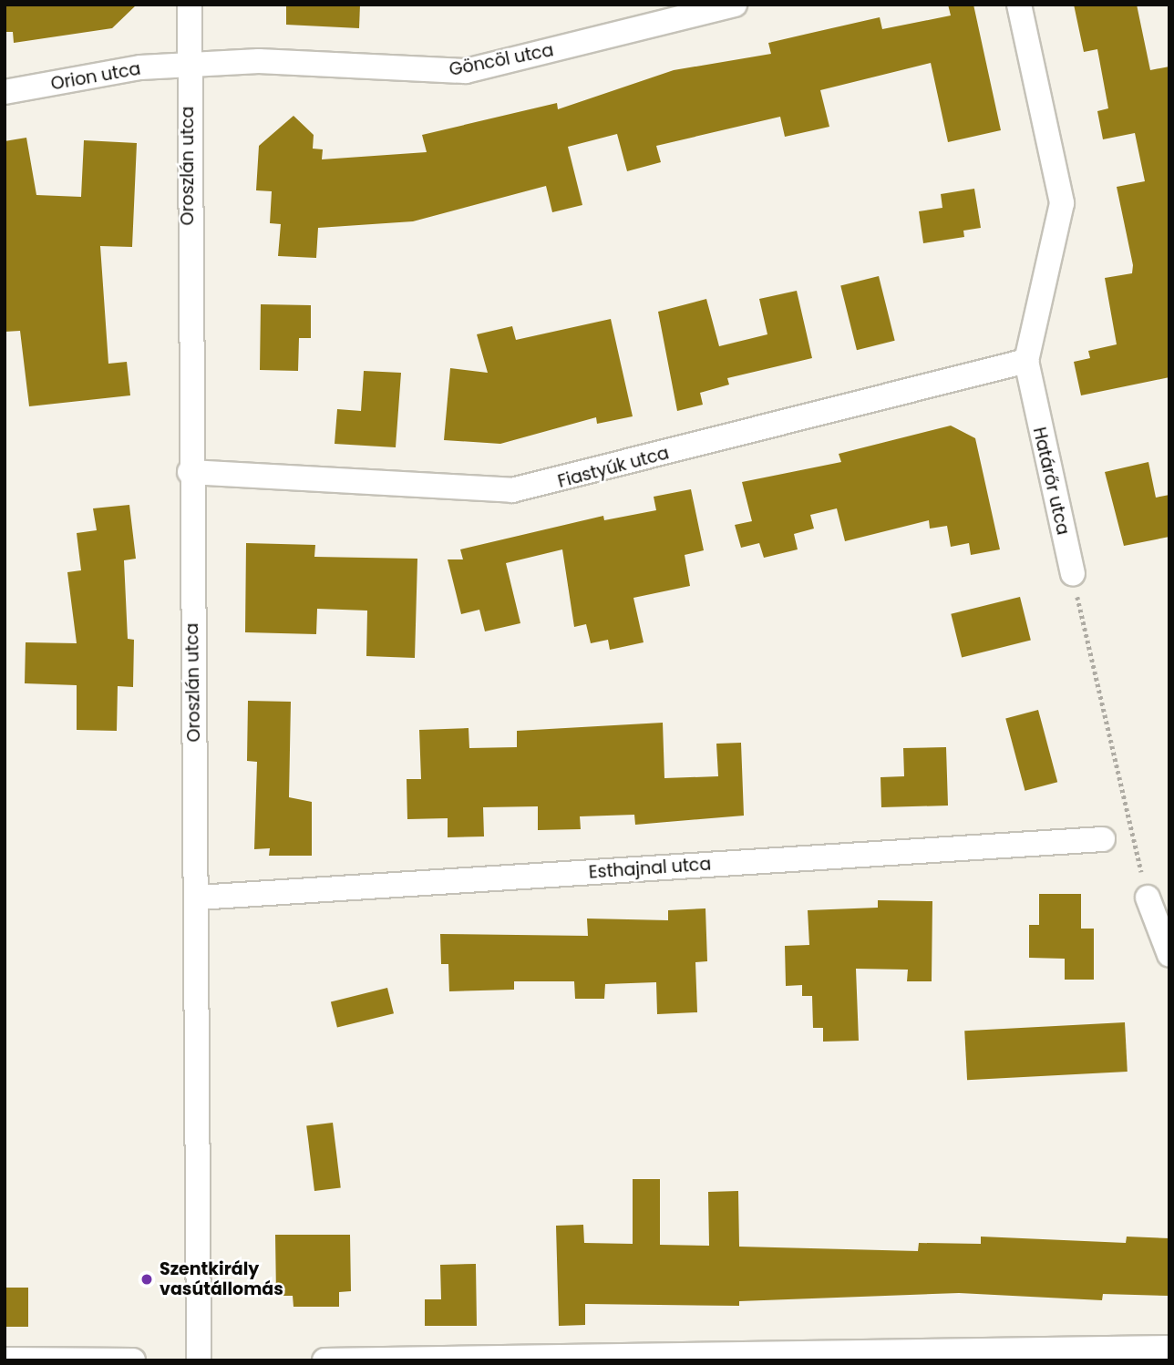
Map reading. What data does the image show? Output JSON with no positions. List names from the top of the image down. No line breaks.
{"streets":{"street":["Göncöl utca","Orion utca","Oroszlán utca","Fiastyúk utca","Határőr utca","Esthajnal utca"]},"crossings":[["Göncöl utca","Orion utca"],["Göncöl utca","Oroszlán utca"],["Orion utca","Oroszlán utca"],["Oroszlán utca","Fiastyúk utca"],["Oroszlán utca","Esthajnal utca"],["Fiastyúk utca","Határőr utca"]],"places":["Szentkirály vasútállomás"]}
